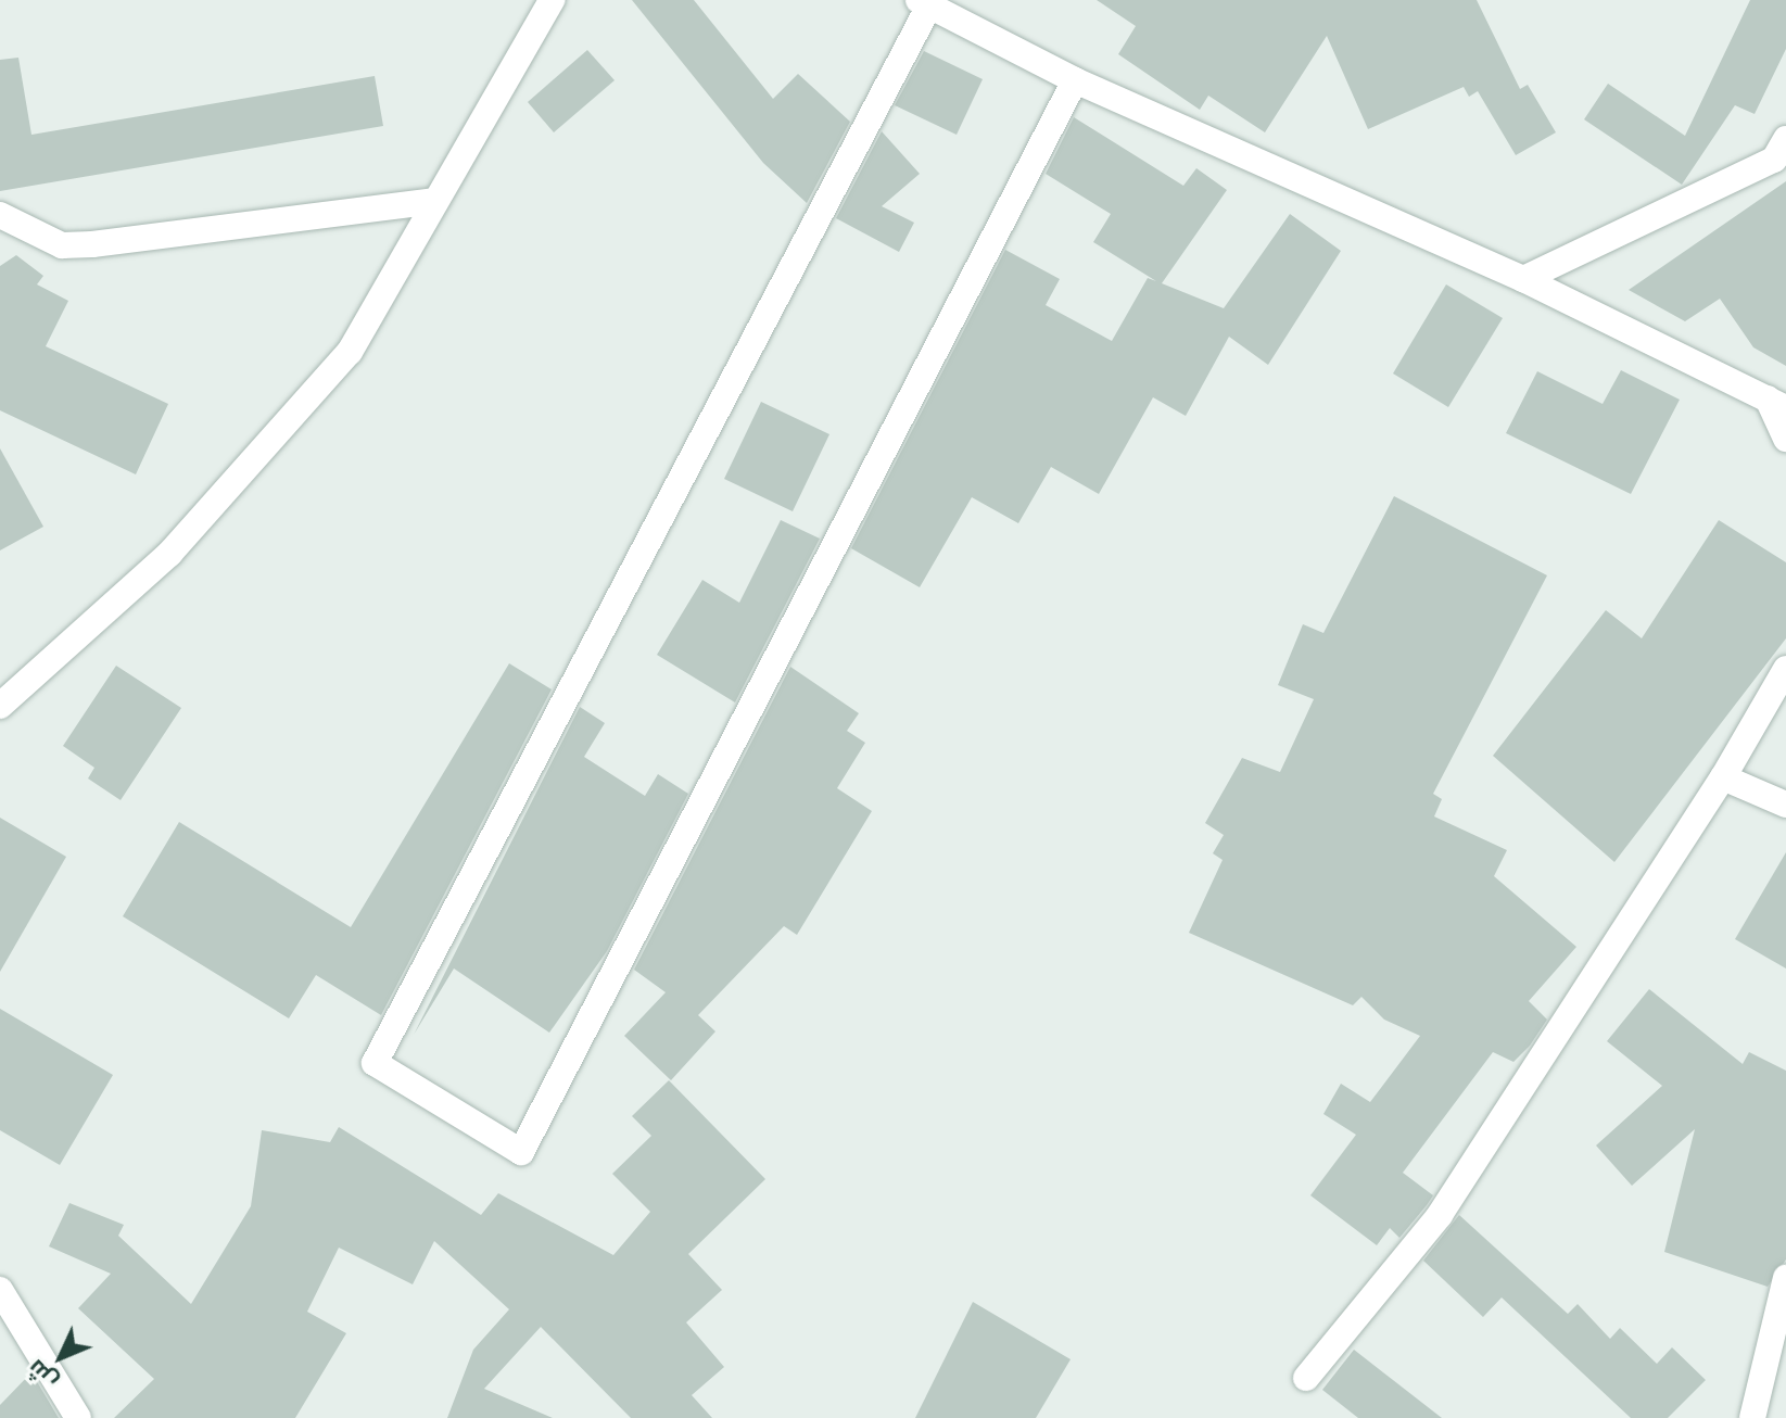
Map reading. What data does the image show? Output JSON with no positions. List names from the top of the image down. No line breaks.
{"north":"bottom left"}
